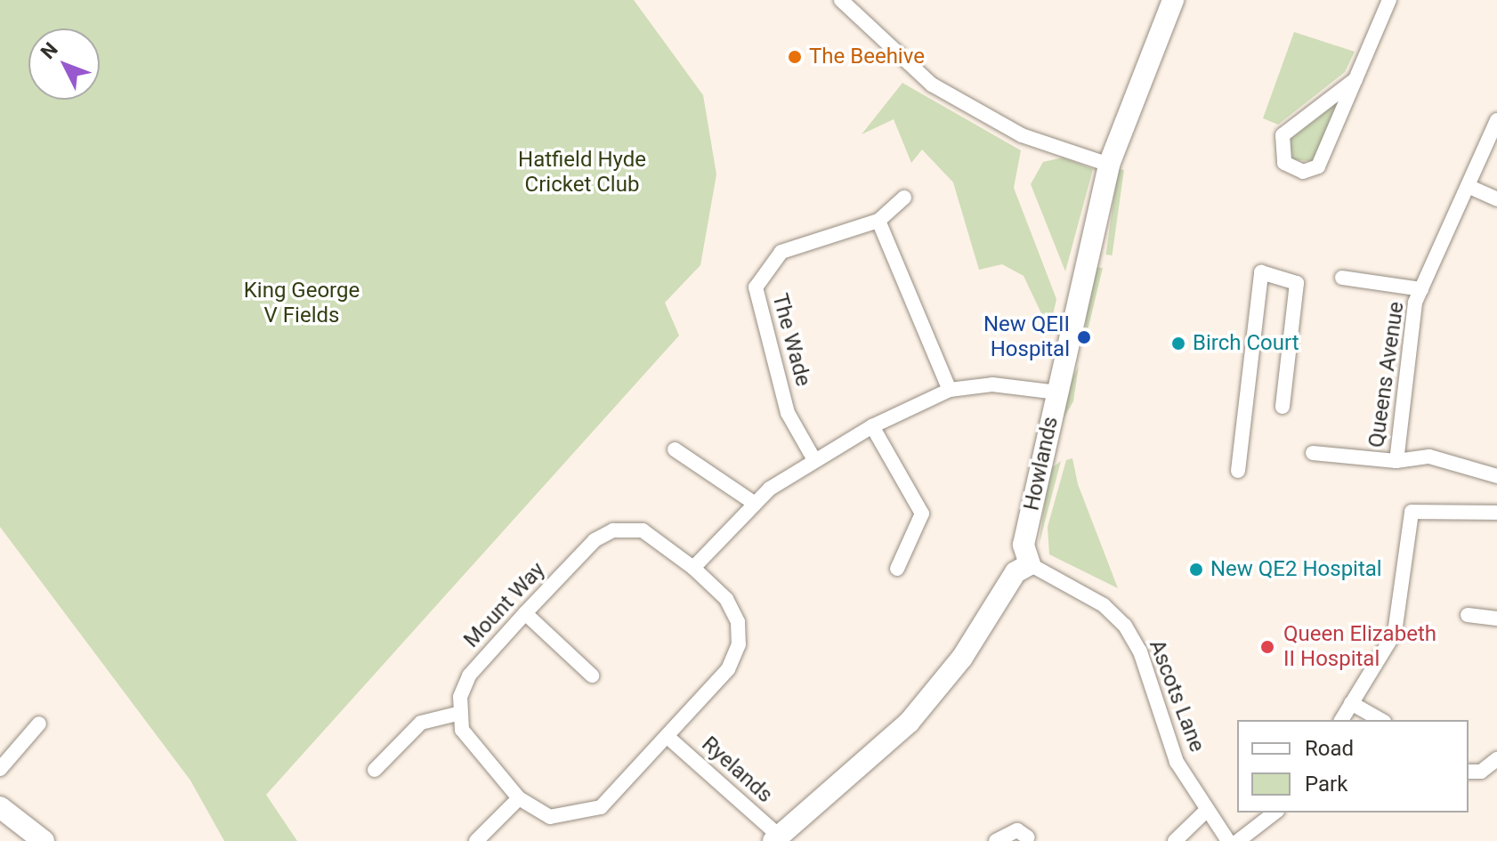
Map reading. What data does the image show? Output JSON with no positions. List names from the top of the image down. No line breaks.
{"streets":{"street":["The Wade","Queens Avenue","Howlands","Mount Way","Ascots Lane","Ryelands"]},"crossings":[["Howlands","Ascots Lane"],["Mount Way","Ryelands"]],"parks":["Hatfield Hyde Cricket Club","King George V Fields"],"places":["The Beehive","New QEII Hospital","Birch Court","New QE2 Hospital","Queen Elizabeth II Hospital"],"legend":["Road","Park"],"north":"top left"}
